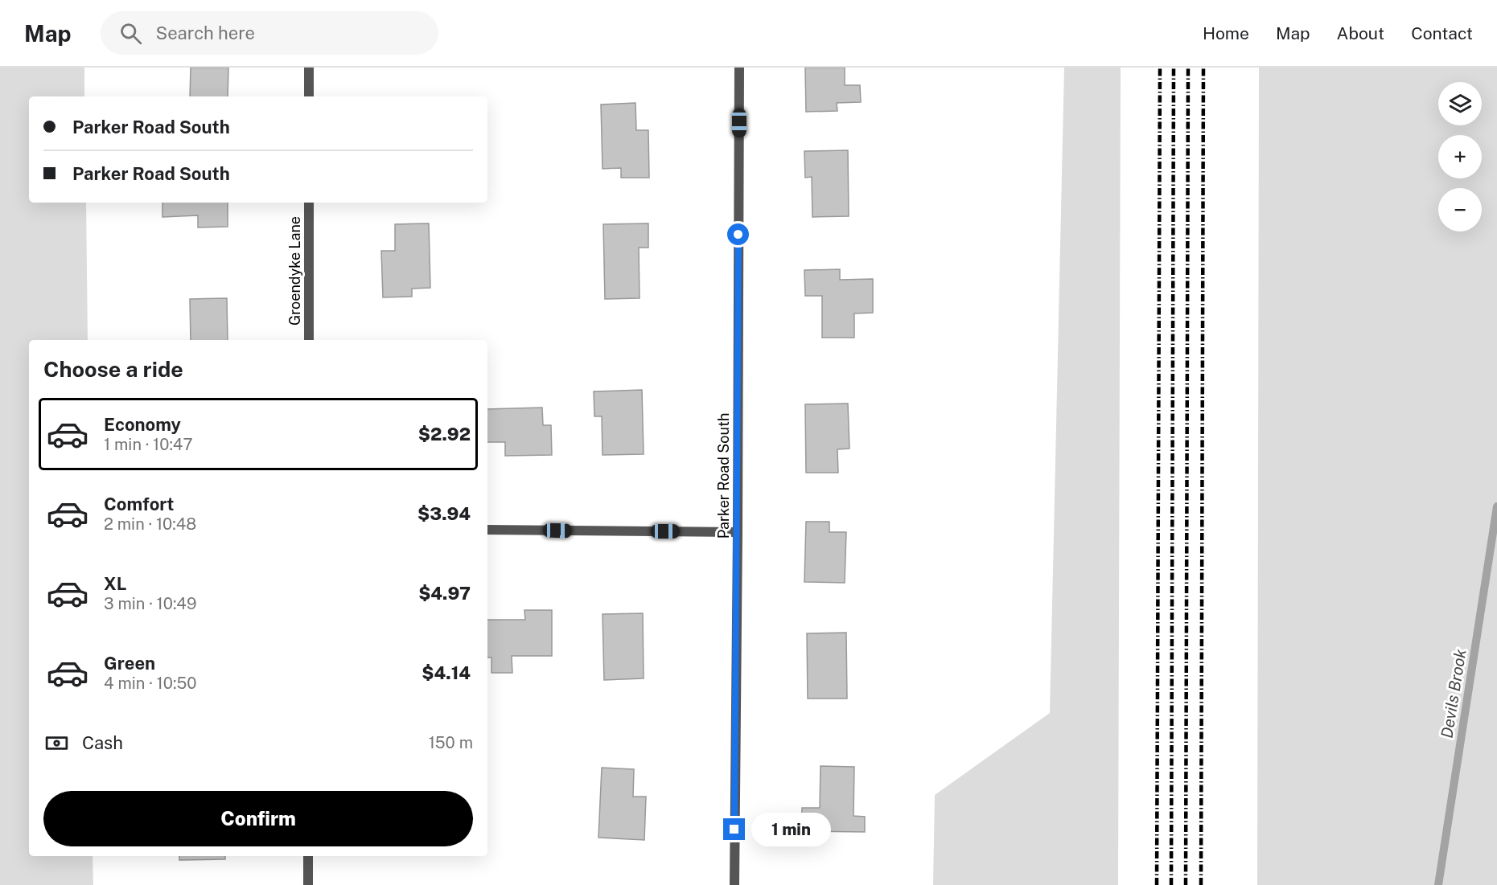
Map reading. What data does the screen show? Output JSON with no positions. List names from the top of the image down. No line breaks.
{"streets":{"street":["Groendyke Lane","Parker Road South"]},"water":["Devils Brook"],"page":{"header":"Map","search":"Search here","nav":["Home","Map","About","Contact"],"map_buttons":["+","−"],"banner":["Parker Road South","Parker Road South"],"heading":"Choose a ride","list":[{"name":"Economy","note":"1 min · 10:47","value":"$2.92"},{"name":"Comfort","note":"2 min · 10:48","value":"$3.94"},{"name":"XL","note":"3 min · 10:49","value":"$4.97"},{"name":"Green","note":"4 min · 10:50","value":"$4.14"}],"pay":["Cash","150 m"],"buttons":"Confirm","bubble":"1 min"}}
